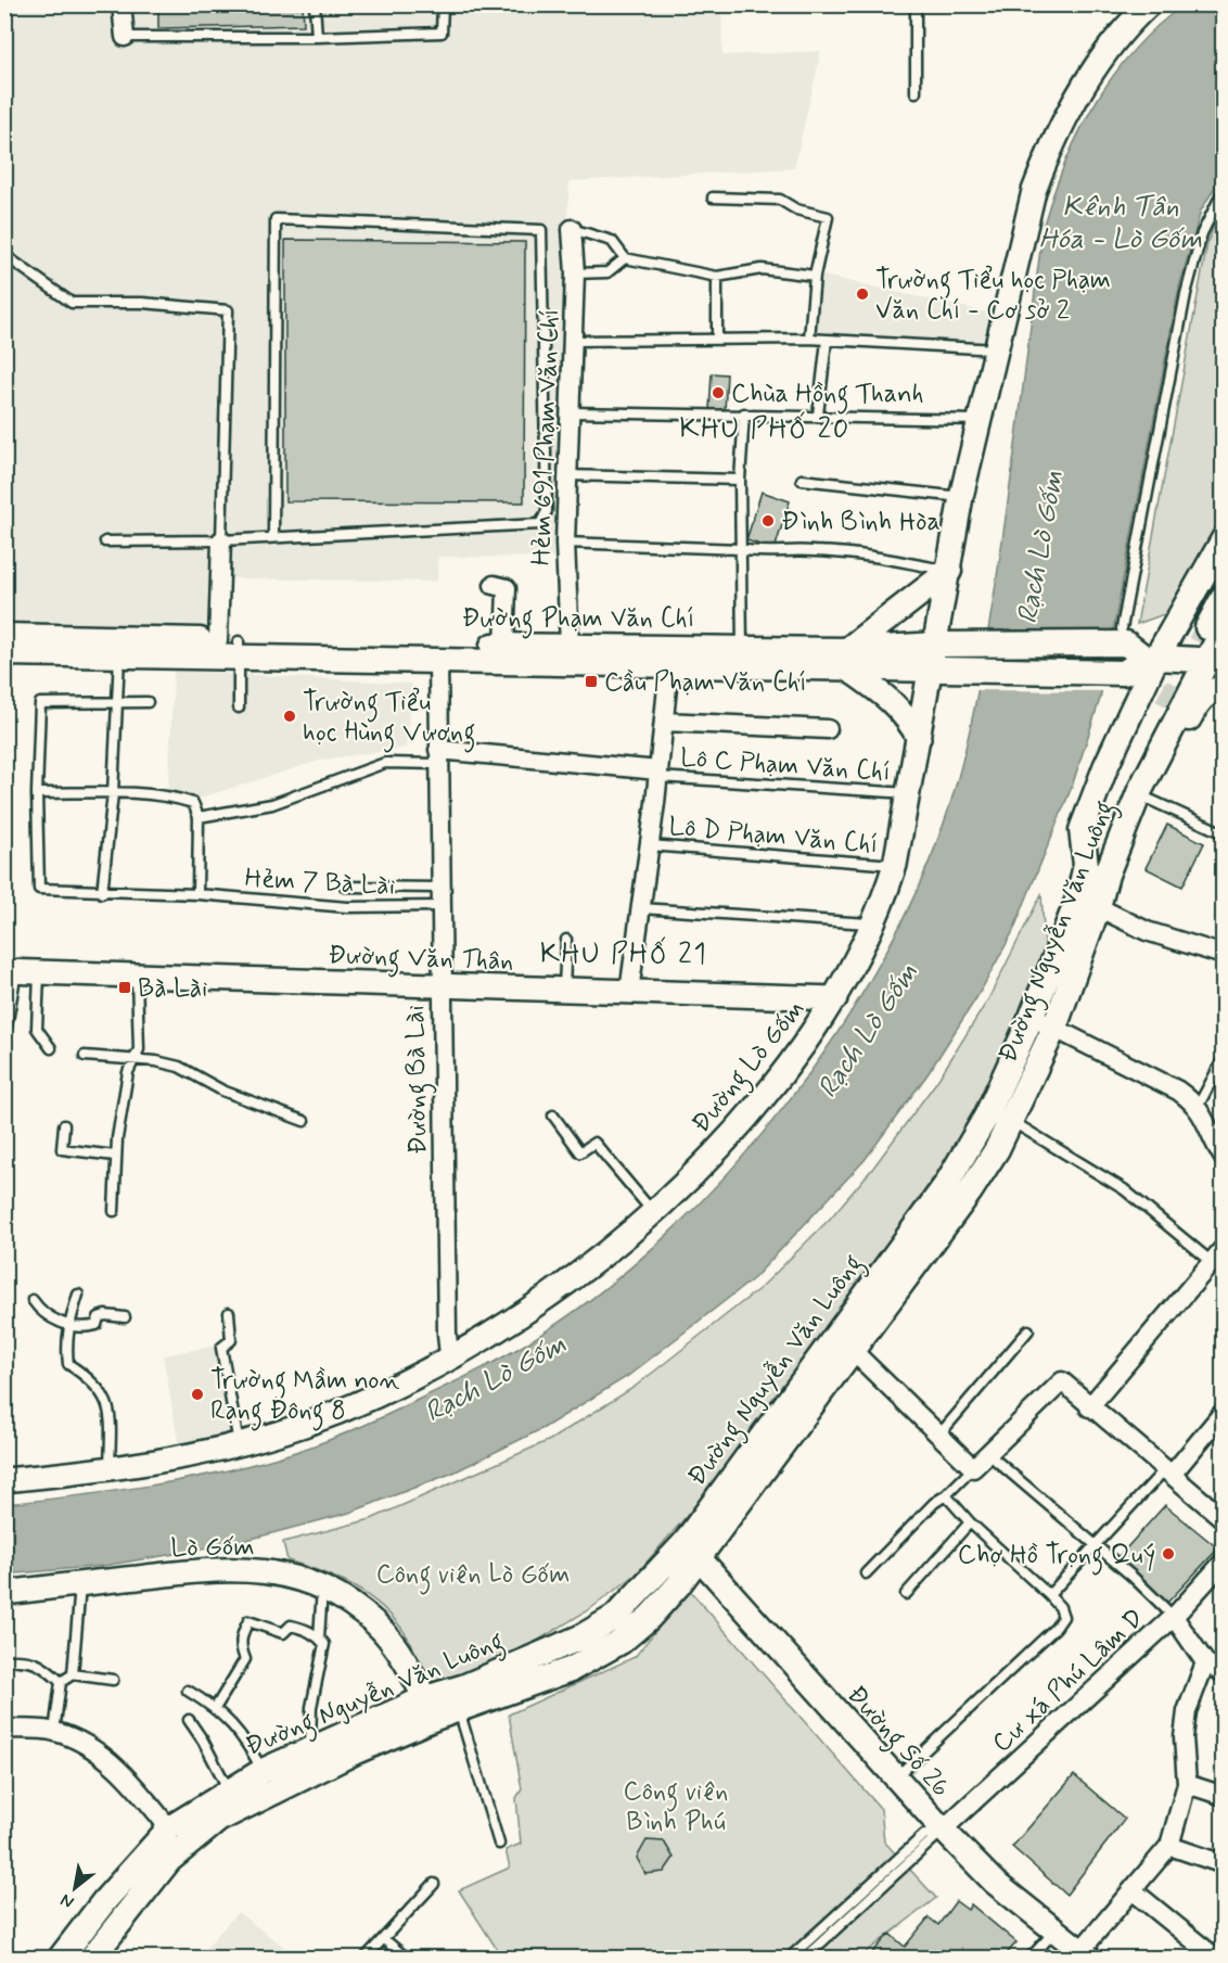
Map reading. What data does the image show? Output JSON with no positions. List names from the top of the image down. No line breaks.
{"streets":{"main road":["Đường Phạm Văn Chí","Đường Nguyễn Văn Luông"],"street":["Hẻm 691 Phạm Văn Chí","Đường Văn Thân","Đường Lò Gốm","Đường Bà Lài","Lò Gốm","Cư xá Phú Lâm D","Đường Số 26"],"lane":["Lô C Phạm Văn Chí","Lô D Phạm Văn Chí","Hẻm 7 Bà Lài"]},"crossings":[["Hẻm 691 Phạm Văn Chí","Đường Phạm Văn Chí"],["Đường Phạm Văn Chí","Đường Nguyễn Văn Luông"],["Đường Phạm Văn Chí","Đường Lò Gốm"],["Đường Phạm Văn Chí","Đường Bà Lài"],["Lô C Phạm Văn Chí","Đường Lò Gốm"],["Lô D Phạm Văn Chí","Đường Lò Gốm"],["Hẻm 7 Bà Lài","Đường Bà Lài"],["Đường Nguyễn Văn Luông","Lò Gốm"],["Đường Nguyễn Văn Luông","Đường Số 26"],["Đường Văn Thân","Đường Lò Gốm"],["Đường Văn Thân","Đường Bà Lài"],["Đường Lò Gốm","Đường Bà Lài"],["Cư xá Phú Lâm D","Đường Số 26"]],"districts":["KHU PHỐ 20","KHU PHỐ 21"],"water":["Kênh Tân Hóa - Lò Gốm","Rạch Lò Gốm"],"parks":["Công viên Lò Gốm","Công viên Bình Phú"],"places":{"other":["Trường Tiểu học Phạm Văn Chí - Cơ sở 2","Chùa Hồng Thanh","Đình Bình Hòa","Trường Tiểu học Hùng Vương","Trường Mầm non Rạng Đông 8","Chợ Hồ Trọng Quý"],"transit":["Cầu Phạm Văn Chí","Bà Lài"]},"north":"bottom left"}
